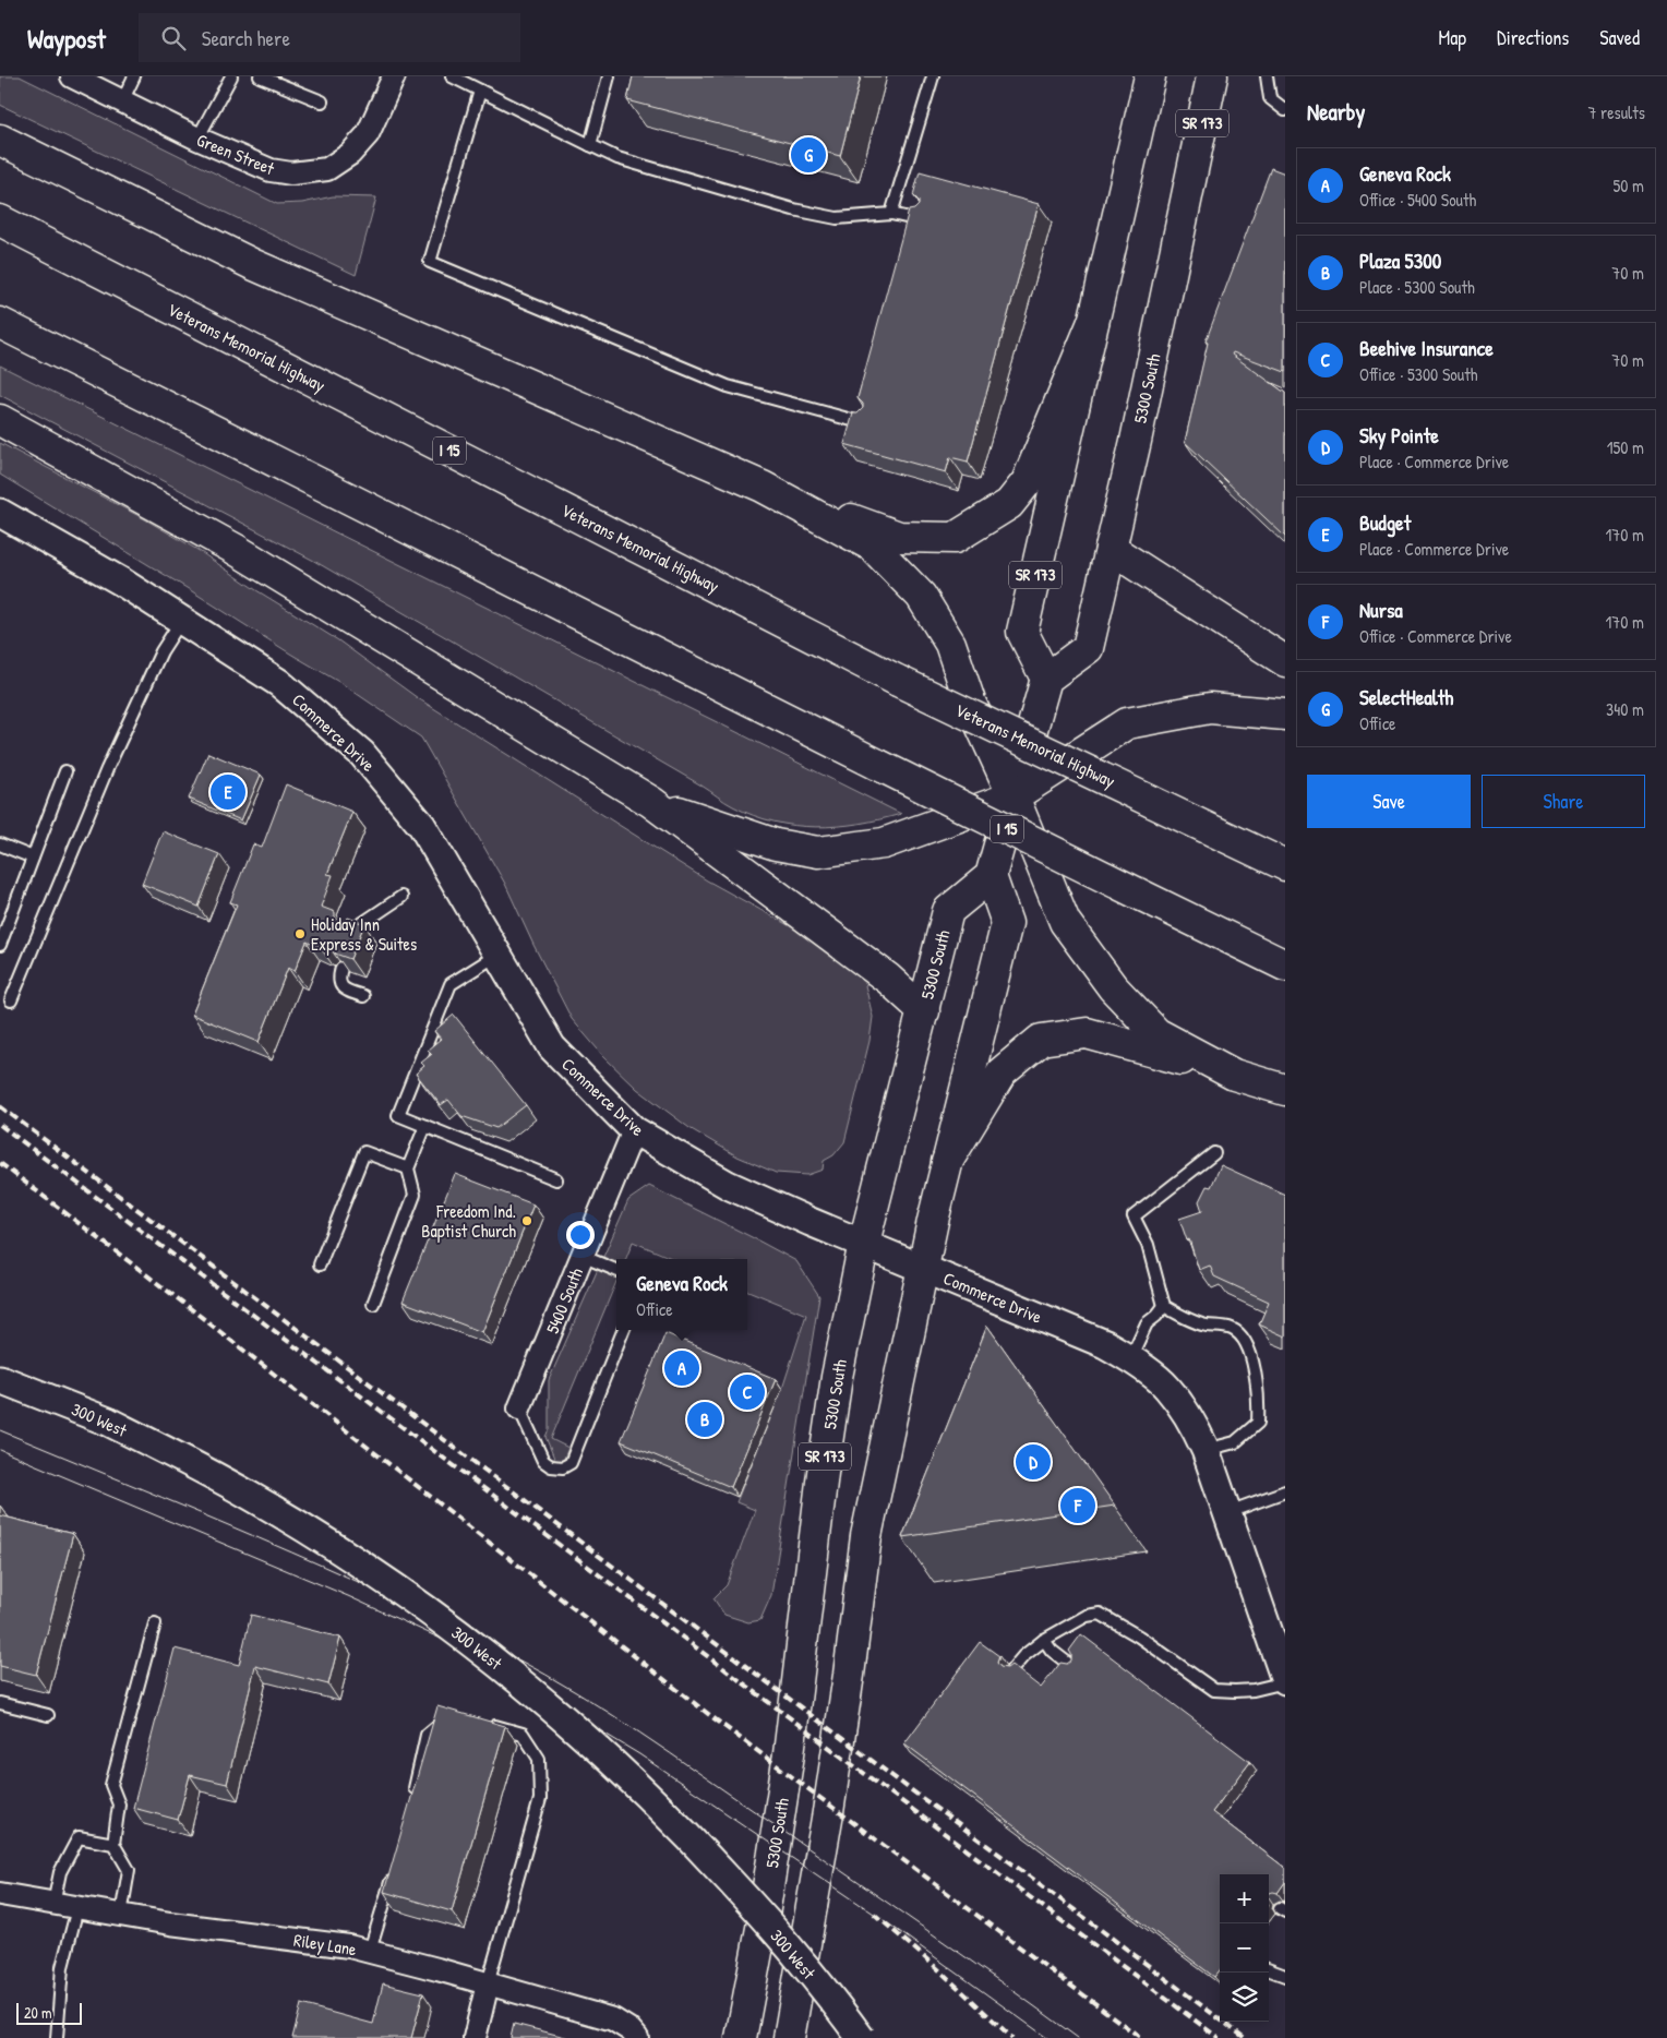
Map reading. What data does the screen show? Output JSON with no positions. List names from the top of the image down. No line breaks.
{"streets":{"main road":["SR 173","Veterans Memorial Highway","5300 South","I 15"],"street":["Green Street","Commerce Drive","5400 South","300 West","Riley Lane"]},"crossings":[["SR 173","5300 South"],["5300 South","Commerce Drive"],["Commerce Drive","5400 South"]],"places":["Holiday Inn Express & Suites","Freedom Ind. Baptist Church"],"scale_bar":"20 m","page":{"header":"Waypost","search":"Search here","nav":["Map","Directions","Saved"],"heading":["Nearby","7 results"],"pins":["G","E","A","C","B","D","F"],"list":[{"mark":"A","name":"Geneva Rock","note":"Office · 5400 South","value":"50 m"},{"mark":"B","name":"Plaza 5300","note":"Place · 5300 South","value":"70 m"},{"mark":"C","name":"Beehive Insurance","note":"Office · 5300 South","value":"70 m"},{"mark":"D","name":"Sky Pointe","note":"Place · Commerce Drive","value":"150 m"},{"mark":"E","name":"Budget","note":"Place · Commerce Drive","value":"170 m"},{"mark":"F","name":"Nursa","note":"Office · Commerce Drive","value":"170 m"},{"mark":"G","name":"SelectHealth","note":"Office","value":"340 m"}],"buttons":["Save","Share"],"popup":["Geneva Rock","Office"],"map_buttons":["+","−"],"scale":"20 m"}}
